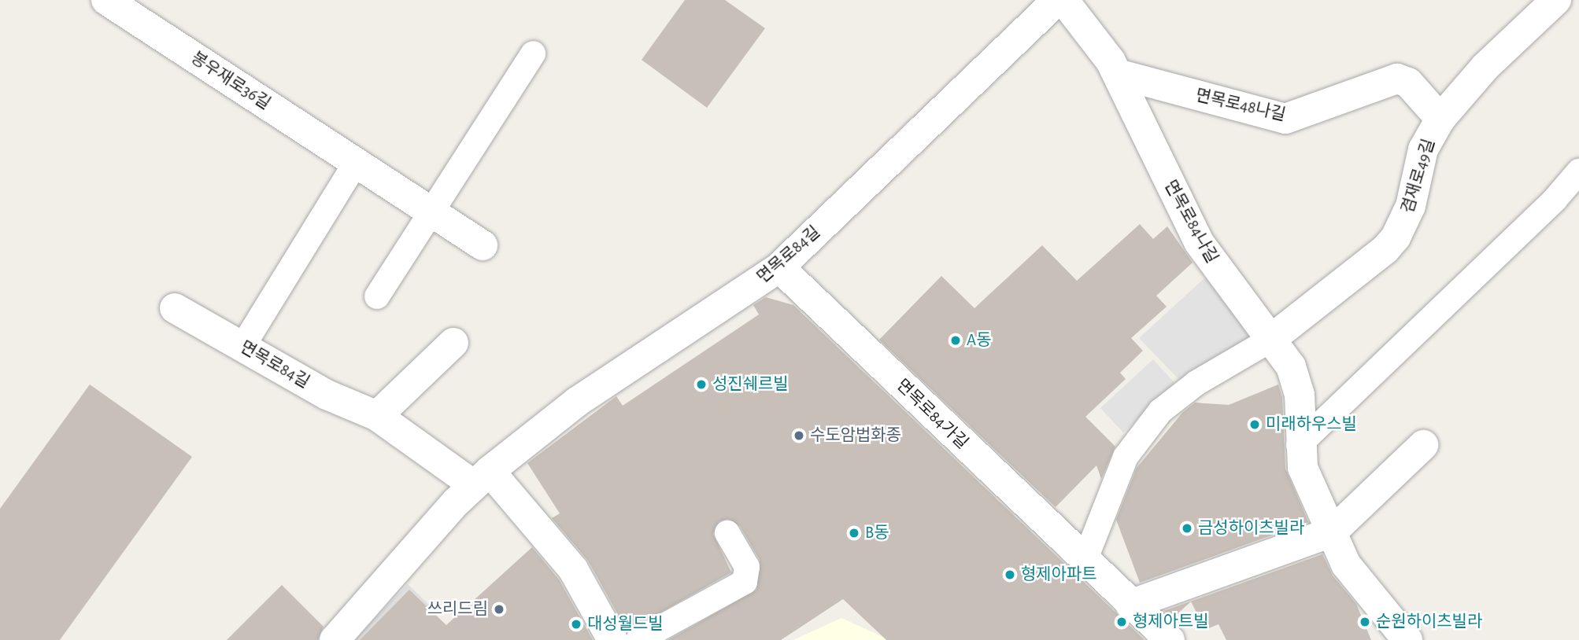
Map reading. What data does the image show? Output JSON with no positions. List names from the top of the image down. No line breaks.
{"streets":{"street":["봉우재로36길","면목로48나길","겸재로49길","면목로84나길","면목로84길","면목로84가길"]},"crossings":[["면목로48나길","겸재로49길"],["면목로48나길","면목로84나길"],["겸재로49길","면목로84나길"],["면목로84길","면목로84가길"]],"places":["A동","성진쉐르빌","미래하우스빌","수도암법화종","금성하이츠빌라","B동","형제아파트","쓰리드림","형제아트빌","순원하이츠빌라","대성월드빌"]}
